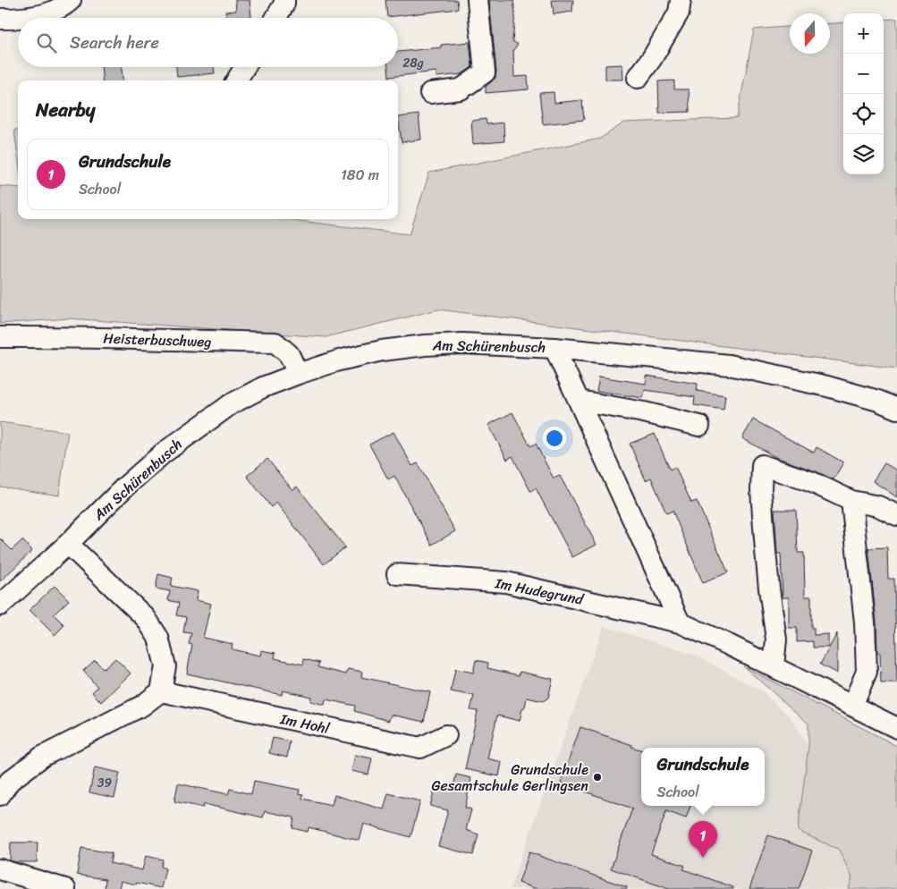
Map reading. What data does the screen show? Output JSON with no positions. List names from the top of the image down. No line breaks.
{"streets":{"street":["Heisterbuschweg","Am Schürenbusch","Im Hudegrund","Im Hohl"]},"crossings":[["Heisterbuschweg","Am Schürenbusch"]],"places":["Grundschule Gesamtschule Gerlingsen"],"house_numbers":["28g","39"],"north":"bottom","page":{"map_buttons":["+","−"],"search":"Search here","heading":"Nearby","list":[{"mark":"1","name":"Grundschule","note":"School","value":"180 m"}],"popup":["Grundschule","School"],"pins":"1"}}
